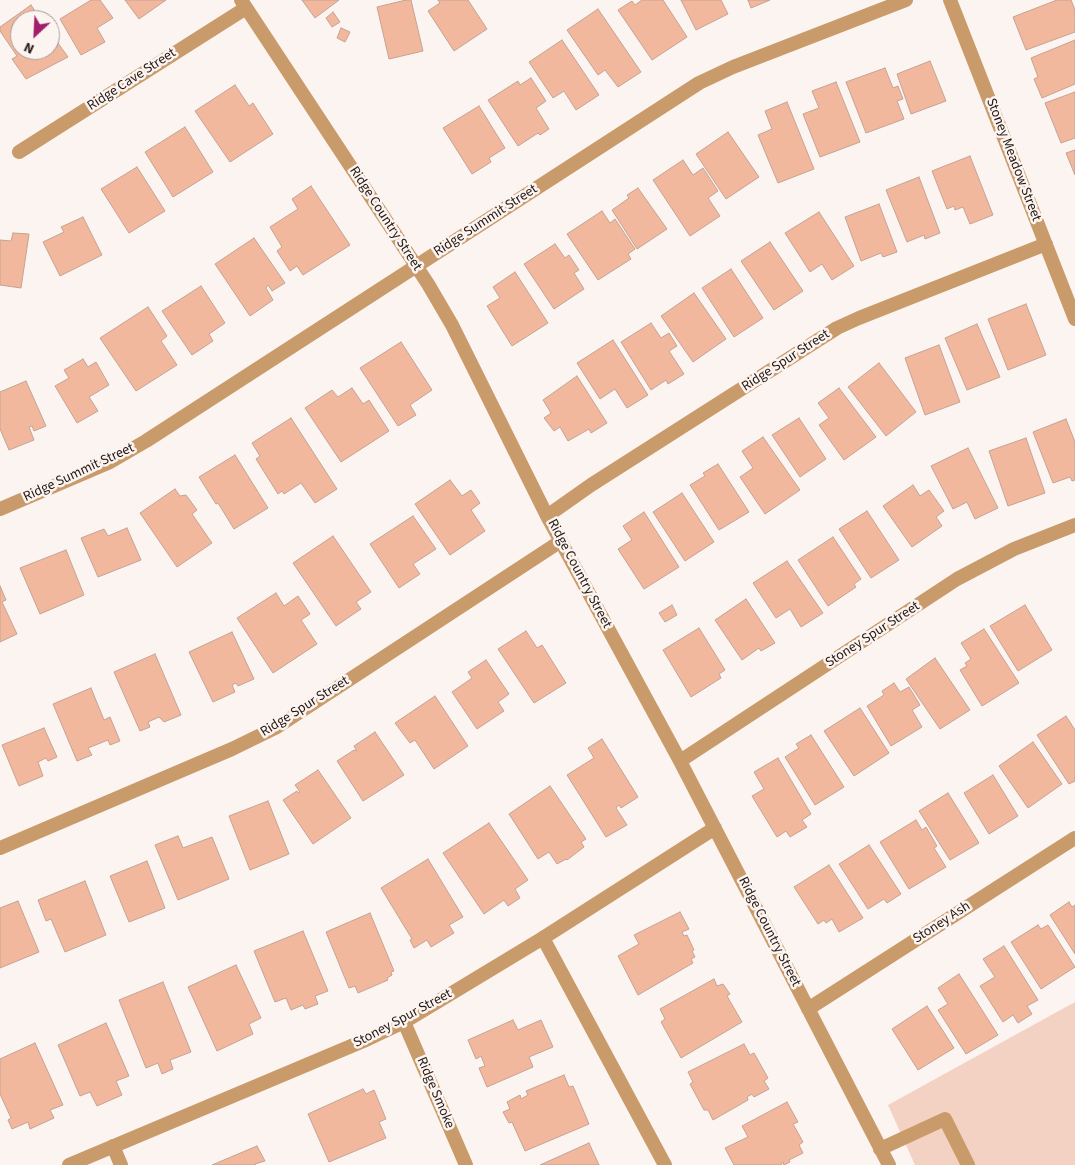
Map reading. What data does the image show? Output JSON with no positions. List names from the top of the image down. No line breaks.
{"streets":{"street":["Ridge Cave Street","Stoney Meadow Street","Ridge Country Street","Ridge Summit Street","Ridge Spur Street","Stoney Spur Street","Stoney Ash","Ridge Smoke"]},"crossings":[["Ridge Cave Street","Ridge Country Street"],["Stoney Meadow Street","Ridge Spur Street"],["Ridge Country Street","Ridge Summit Street"],["Ridge Country Street","Ridge Spur Street"],["Ridge Country Street","Stoney Spur Street"],["Ridge Country Street","Stoney Ash"],["Stoney Spur Street","Ridge Smoke"]],"north":"bottom left"}
